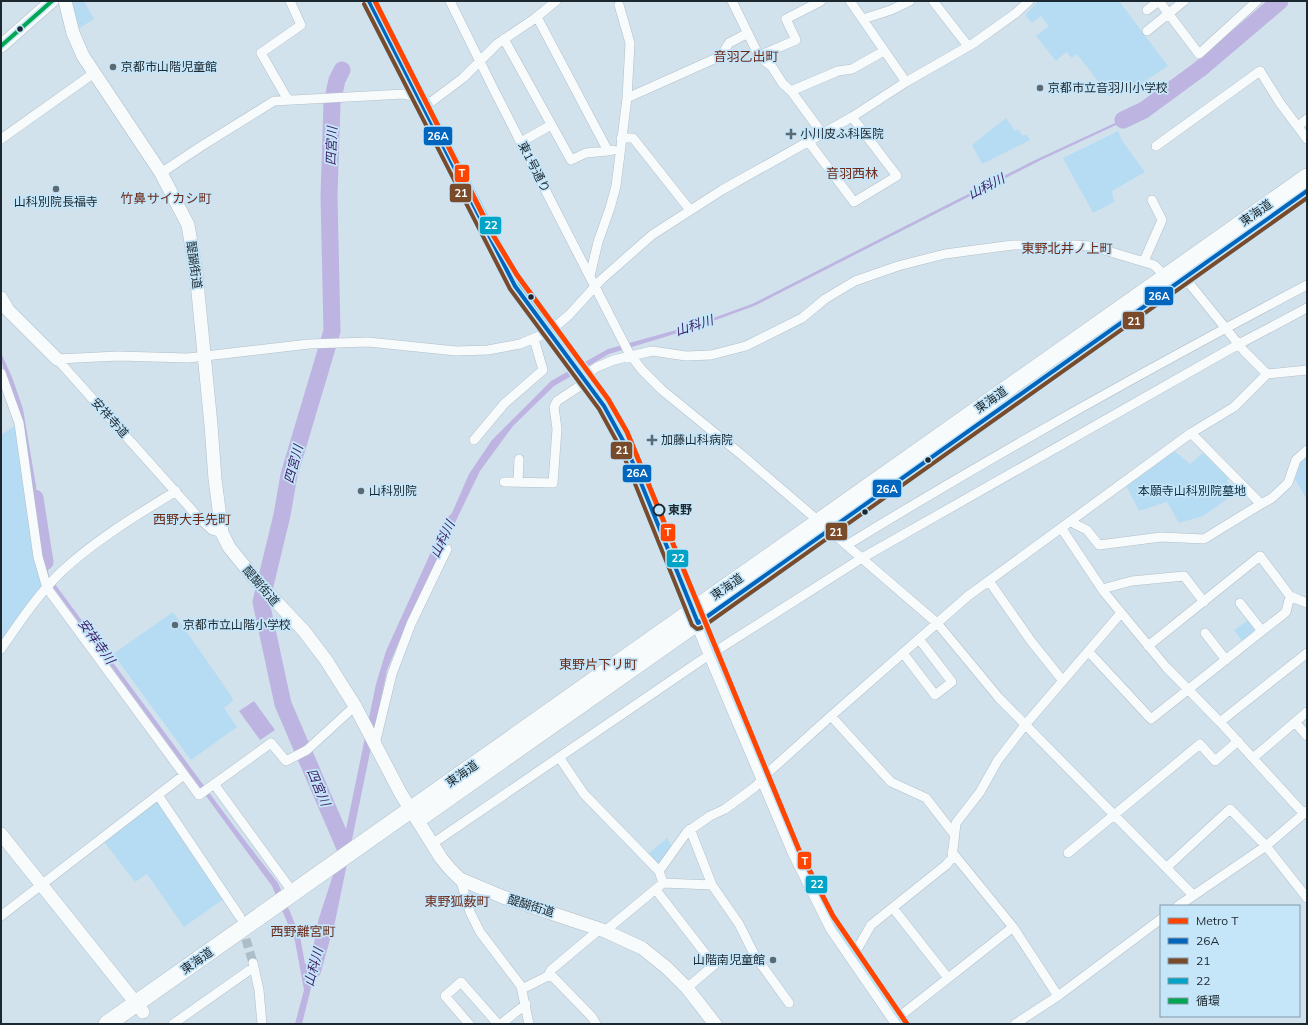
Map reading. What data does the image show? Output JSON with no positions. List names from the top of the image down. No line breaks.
{"streets":{"highway":["東海道"],"street":["東1号通り","醍醐街道","安祥寺道"]},"crossings":[["東1号通り","東海道"],["東海道","醍醐街道"],["醍醐街道","安祥寺道"]],"districts":["音羽乙出町","音羽西林","竹鼻サイカシ町","東野北井ノ上町","西野大手先町","東野片下リ町","東野狐薮町","西野離宮町"],"water":["四宮川","山科川","安祥寺川"],"parks":["本願寺山科別院墓地"],"places":{"other":["京都市山階児童館","京都市立音羽川小学校","山科別院長福寺","山科別院","東野","京都市立山階小学校","山階南児童館"],"health":["小川皮ふ科医院","加藤山科病院"]},"lines":["metro line T","transit line 26A","transit line 22","transit line 循環","transit line 21"],"legend":["Metro T","26A","21","22","循環"]}
